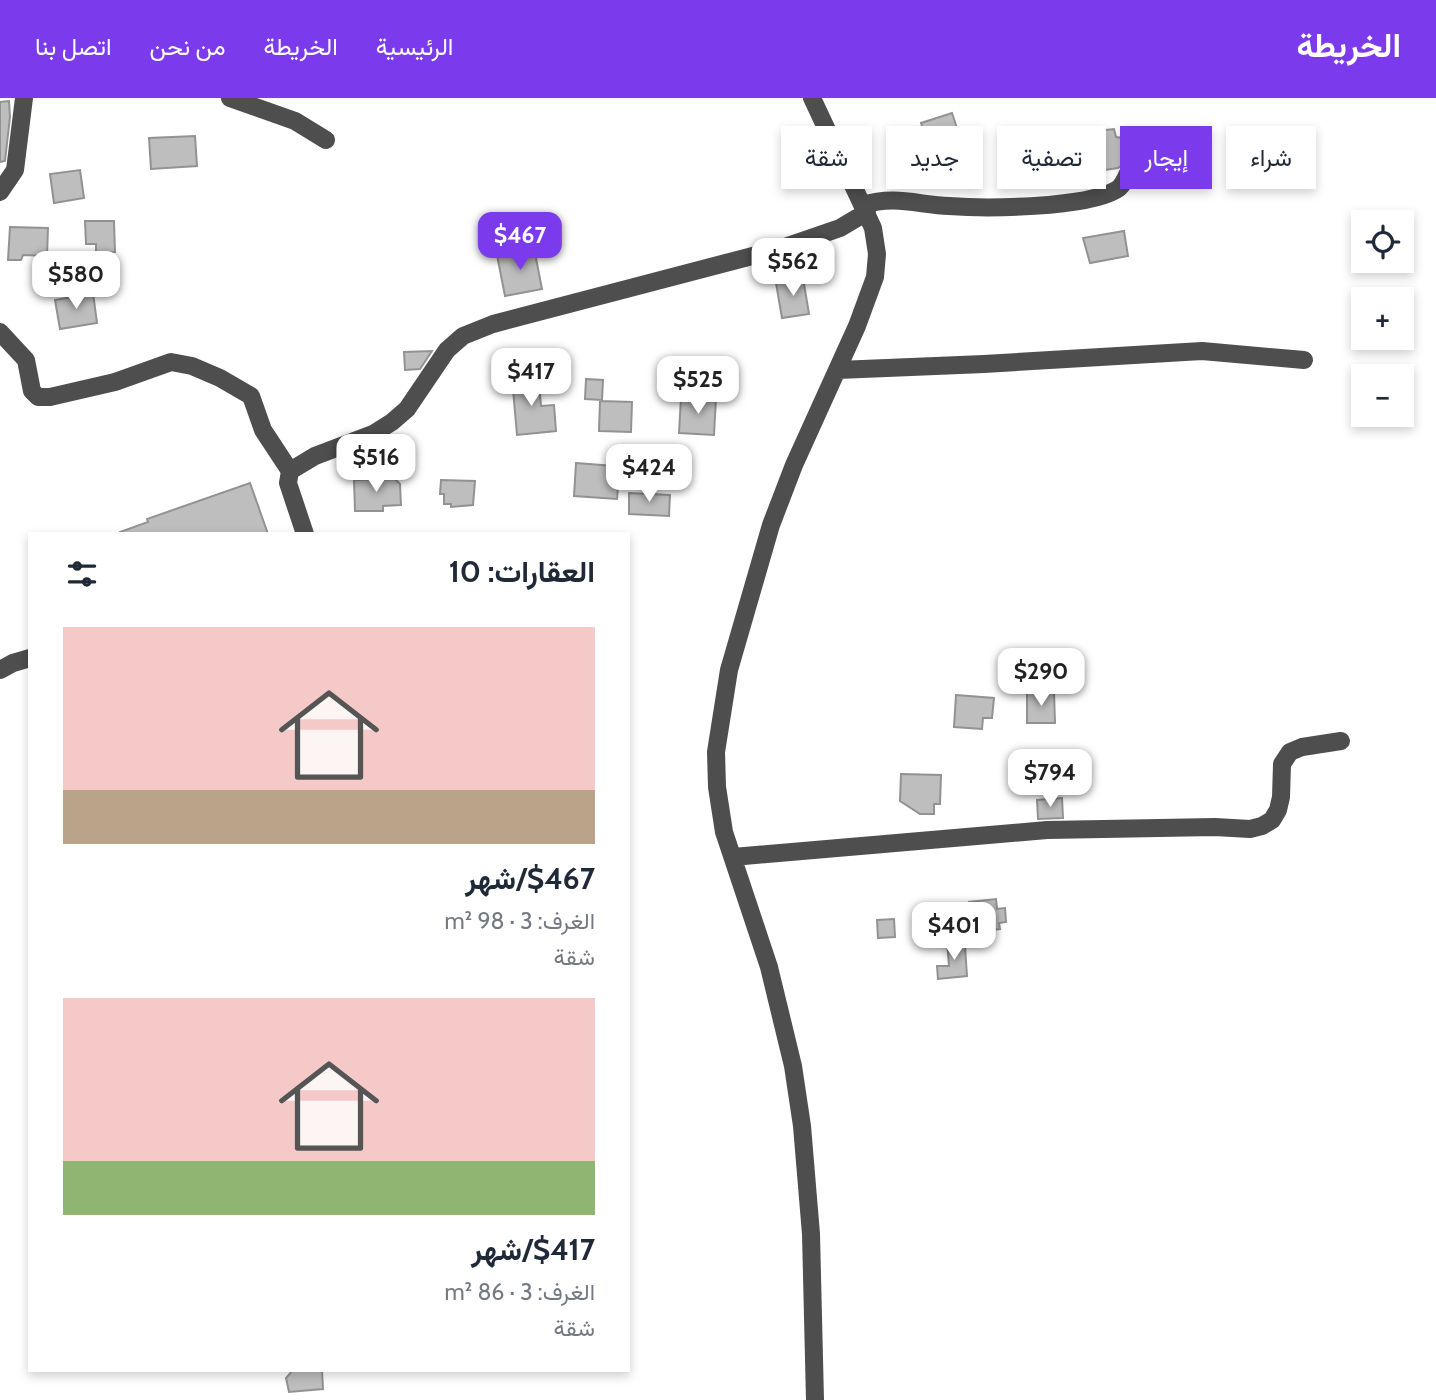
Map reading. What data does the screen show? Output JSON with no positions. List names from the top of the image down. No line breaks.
{"page":{"header":"الخريطة","nav":["الرئيسية","الخريطة","من نحن","اتصل بنا"],"chip":["شراء","إيجار","تصفية","جديد","شقة"],"map_buttons":["+","−"],"price":["$467","$562","$580","$417","$525","$516","$424","$290","$794","$401"],"heading":"العقارات: 10","list":[{"name":"$467/شهر","note":"الغرف: 3 · 98 m² · شقة"},{"name":"$417/شهر","note":"الغرف: 3 · 86 m² · شقة"}]}}
